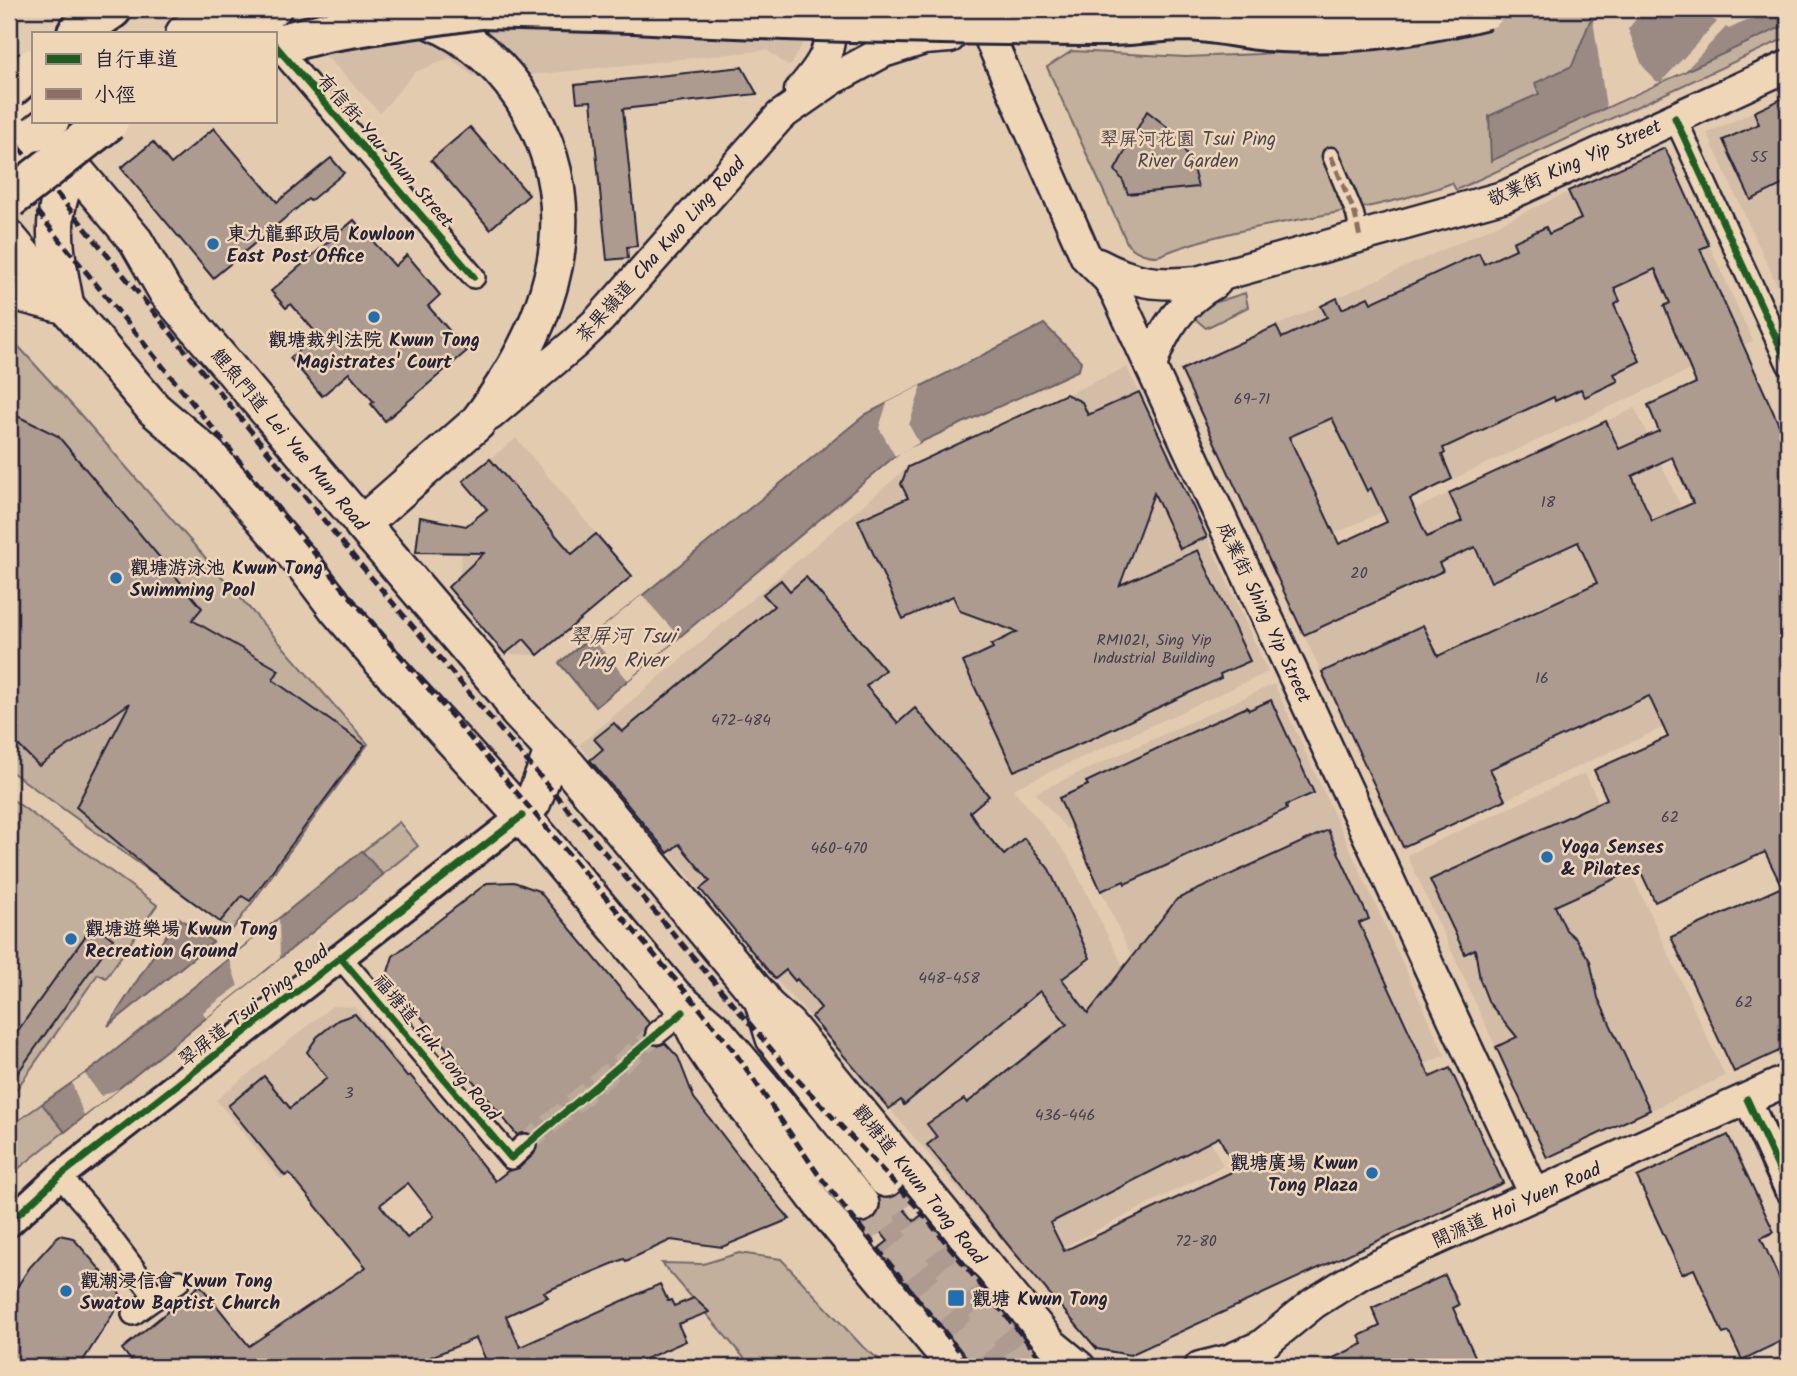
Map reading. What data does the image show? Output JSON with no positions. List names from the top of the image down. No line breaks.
{"streets":{"highway":["茶果嶺道 Cha Kwo Ling Road","鯉魚門道 Lei Yue Mun Road","觀塘道 Kwun Tong Road"],"main road":["敬業街 King Yip Street","成業街 Shing Yip Street","開源道 Hoi Yuen Road"],"street":["有信街 Yau Shun Street","翠屏道 Tsui Ping Road","福塘道 Fuk Tong Road"]},"crossings":[["敬業街 King Yip Street","成業街 Shing Yip Street"],["茶果嶺道 Cha Kwo Ling Road","鯉魚門道 Lei Yue Mun Road"],["茶果嶺道 Cha Kwo Ling Road","成業街 Shing Yip Street"],["鯉魚門道 Lei Yue Mun Road","觀塘道 Kwun Tong Road"],["成業街 Shing Yip Street","開源道 Hoi Yuen Road"],["翠屏道 Tsui Ping Road","福塘道 Fuk Tong Road"]],"water":["翠屏河 Tsui Ping River"],"parks":["翠屏河花園 Tsui Ping River Garden"],"places":{"other":["東九龍郵政局 Kowloon East Post Office","觀塘裁判法院 Kwun Tong Magistrates' Court","觀塘游泳池 Kwun Tong Swimming Pool","Yoga Senses & Pilates","觀塘遊樂場 Kwun Tong Recreation Ground","觀塘廣場 Kwun Tong Plaza","觀潮浸信會 Kwun Tong Swatow Baptist Church"],"transit":["觀塘 Kwun Tong"]},"house_numbers":["55","69-71","18","20","RM1021, Sing Yip Industrial Building","16","472-484","62","460-470","448-458","62","3","436-446","72-80"],"legend":["自行車道","小徑"]}
